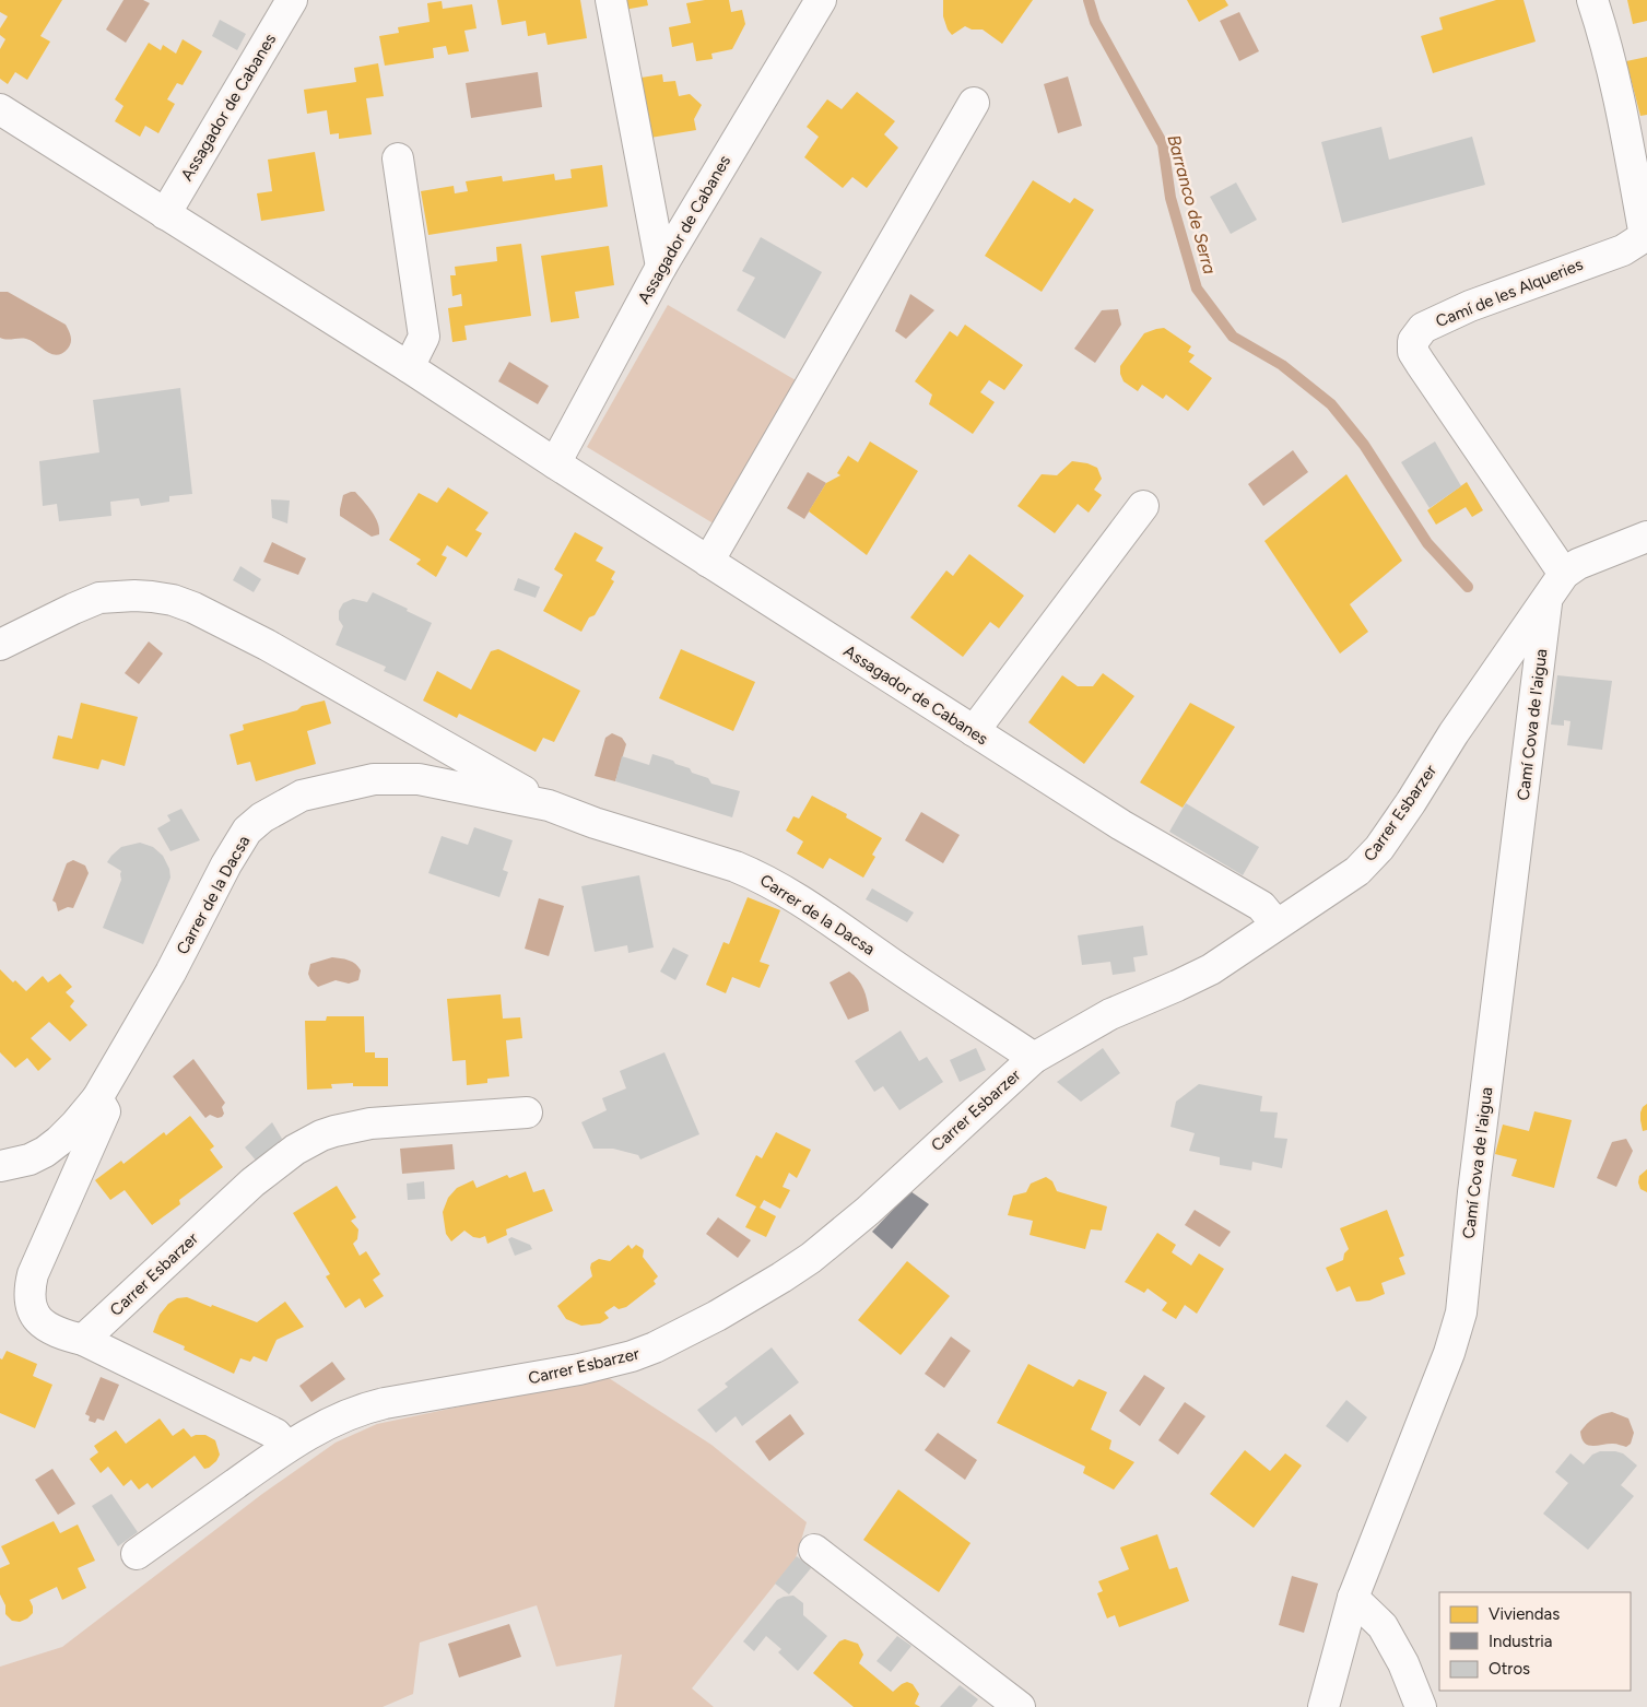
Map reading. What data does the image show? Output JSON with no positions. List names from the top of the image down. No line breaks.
{"streets":{"street":["Assagador de Cabanes","Camí de les Alqueries","Camí Cova de l'aigua","Carrer Esbarzer","Carrer de la Dacsa"]},"crossings":[["Assagador de Cabanes","Carrer Esbarzer"],["Camí de les Alqueries","Carrer Esbarzer"],["Camí Cova de l'aigua","Carrer Esbarzer"],["Carrer Esbarzer","Carrer de la Dacsa"]],"water":["Barranco de Serra"],"legend":["Viviendas","Industria","Otros"]}
